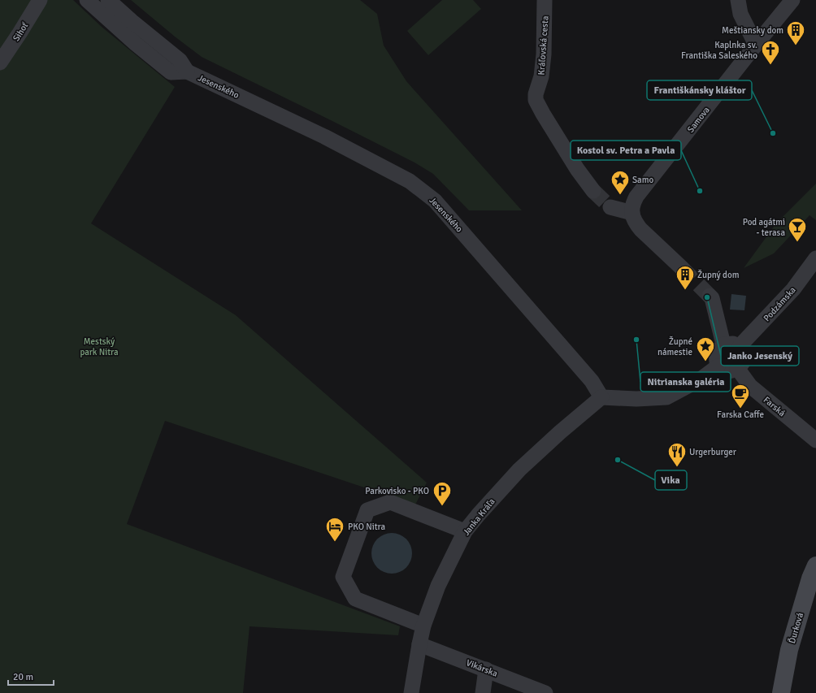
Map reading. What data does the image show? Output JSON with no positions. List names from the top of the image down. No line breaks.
{"streets":{"street":["Sihoť","Kráľovská cesta","Jesenského","Samova","Podzámska","Farská","Janka Kráľa","Ďurková","Vikárska"]},"crossings":[["Jesenského","Janka Kráľa"],["Podzámska","Farská"],["Janka Kráľa","Vikárska"]],"parks":["Mestský park Nitra"],"places":{"building":["Meštiansky dom","Župný dom"],"church":["Kaplnka sv. Františka Saleského"],"other":["Františkánsky kláštor","Kostol sv. Petra a Pavla","Janko Jesenský","Nitrianska galéria","Vika"],"place":["Samo","Župné námestie"],"bar":["Pod agátmi - terasa"],"cafe":["Farska Caffe"],"restaurant":["Urgerburger"],"parking":["Parkovisko - PKO"],"hotel":["PKO Nitra"]},"scale_bar":"20 m"}
